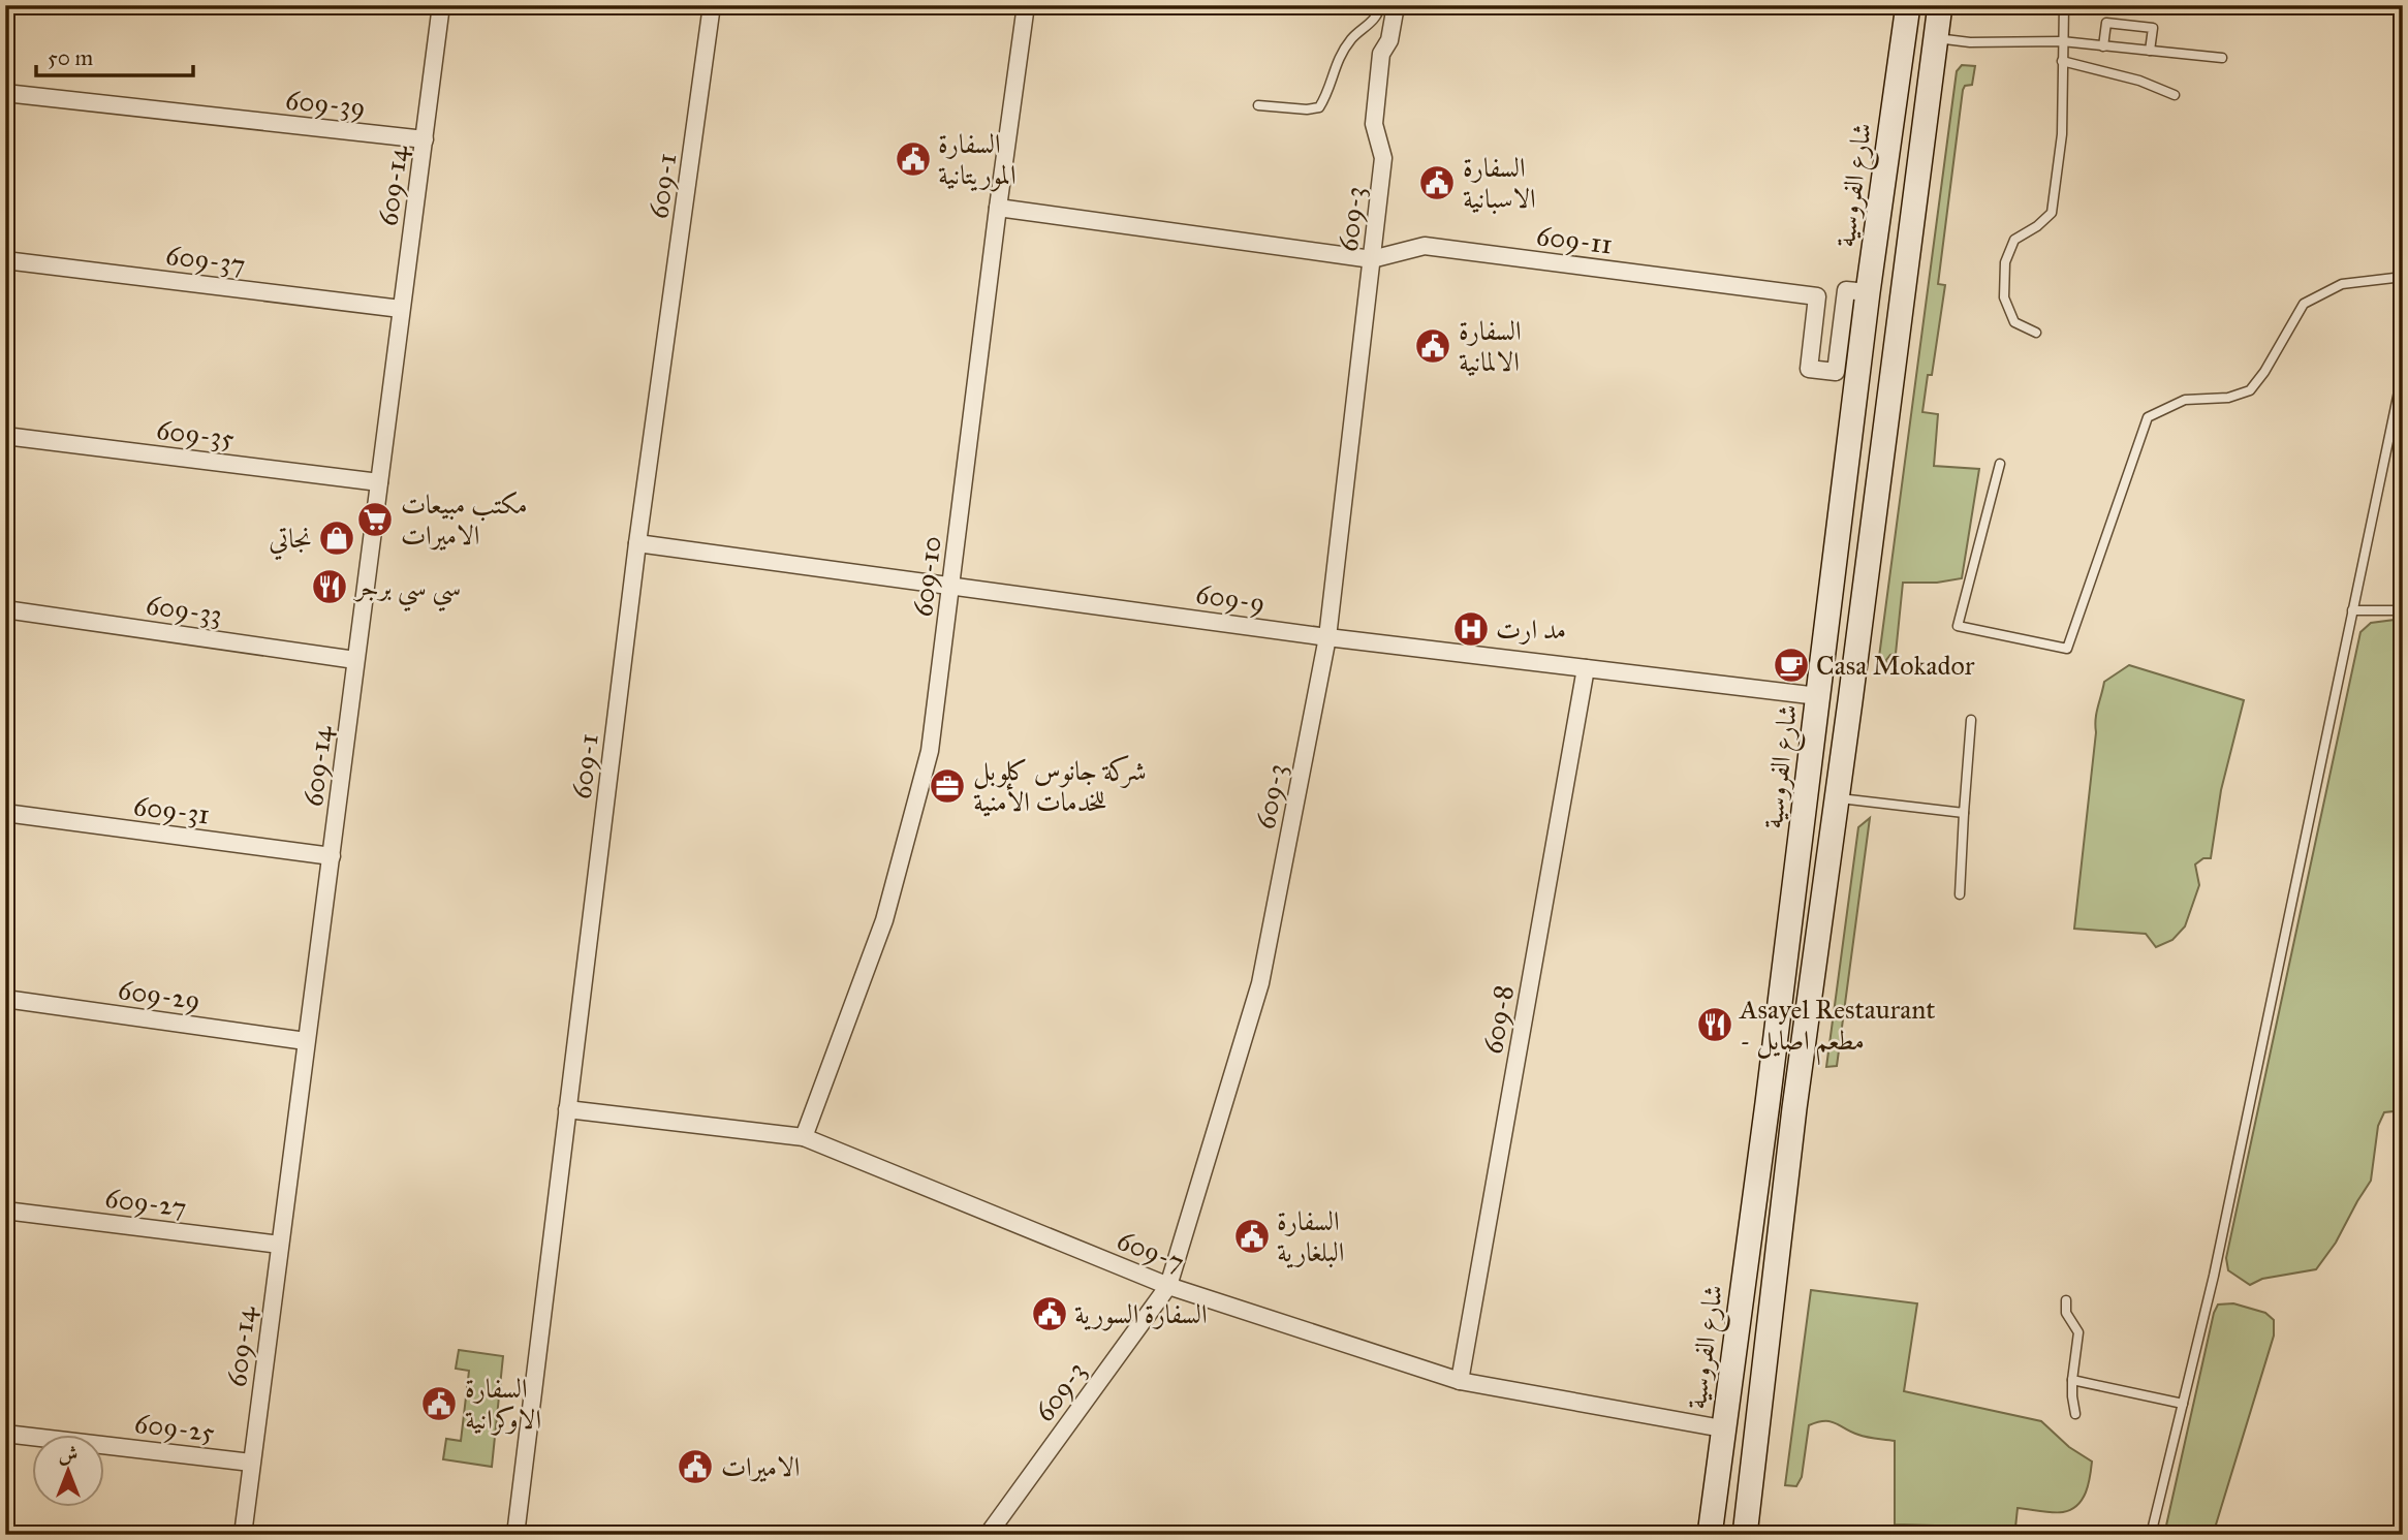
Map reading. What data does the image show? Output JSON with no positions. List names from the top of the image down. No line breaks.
{"streets":{"street":["609-39","شارع الفروسية","609-14","609-1","609-3","609-11","609-37","609-35","609-10","609-9","609-33","609-31","609-29","609-8","609-27","609-7","609-25"]},"crossings":[["609-39","609-14"],["شارع الفروسية","609-11"],["شارع الفروسية","609-9"],["شارع الفروسية","609-7"],["609-14","609-37"],["609-14","609-35"],["609-14","609-33"],["609-14","609-31"],["609-14","609-29"],["609-14","609-27"],["609-14","609-25"],["609-1","609-9"],["609-1","609-7"],["609-3","609-11"],["609-3","609-9"],["609-3","609-7"],["609-11","609-10"],["609-10","609-9"],["609-10","609-7"],["609-9","609-8"],["609-8","609-7"]],"places":{"public building":["السفارة الموريتانية","السفارة الاسبانية","السفارة الالمانية","السفارة البلغارية","السفارة السورية","السفارة الاوكرانية","الاميرات"],"supermarket":["مكتب مبيعات الاميرات"],"shop":["نجاتي"],"restaurant":["سي سي برجر","Asayel Restaurant - مطعم اصايل"],"hospital":["مد ارت"],"cafe":["Casa Mokador"],"office":["شركة جانوس كلوبل للخدمات الأمنية"]},"scale_bar":"50 m","north":"top"}
